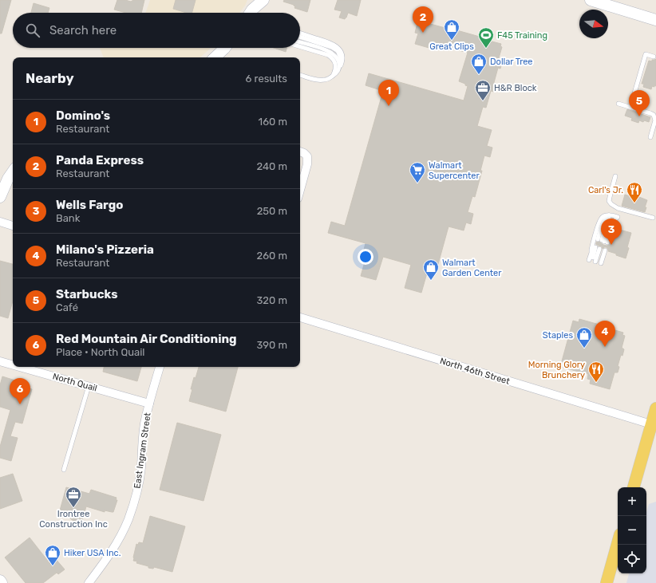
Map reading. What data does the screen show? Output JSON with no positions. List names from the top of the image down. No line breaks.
{"streets":{"street":["North 46th Street","North Quail","East Ingram Street"]},"crossings":[["North Quail","East Ingram Street"]],"places":{"shop":["Great Clips","Dollar Tree","Walmart Garden Center","Staples","Hiker USA Inc."],"sports":["F45 Training"],"office":["H&R Block","Irontree Construction Inc"],"supermarket":["Walmart Supercenter"],"restaurant":["Carl's Jr.","Morning Glory Brunchery"]},"north":"right","page":{"pins":["2","1","5","3","4","6"],"search":"Search here","heading":["Nearby","6 results"],"list":[{"mark":"1","name":"Domino's","note":"Restaurant","value":"160 m"},{"mark":"2","name":"Panda Express","note":"Restaurant","value":"240 m"},{"mark":"3","name":"Wells Fargo","note":"Bank","value":"250 m"},{"mark":"4","name":"Milano's Pizzeria","note":"Restaurant","value":"260 m"},{"mark":"5","name":"Starbucks","note":"Café","value":"320 m"},{"mark":"6","name":"Red Mountain Air Conditioning","note":"Place · North Quail","value":"390 m"}],"map_buttons":["+","−"]}}
